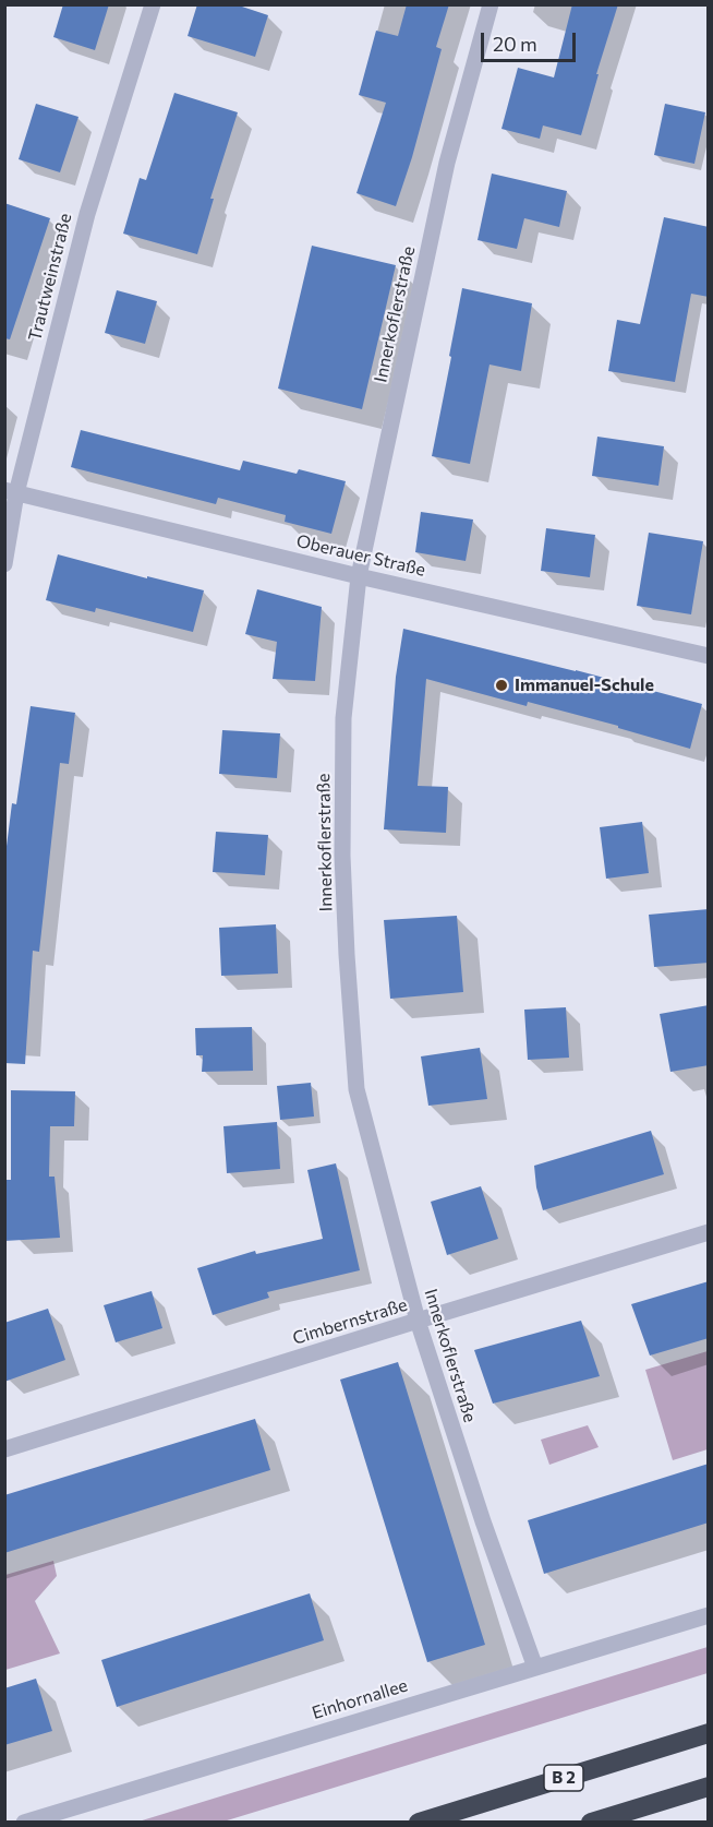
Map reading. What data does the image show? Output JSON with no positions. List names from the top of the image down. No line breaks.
{"streets":{"highway":["B 2"],"street":["Trautweinstraße","Innerkoflerstraße","Oberauer Straße","Cimbernstraße","Einhornallee"]},"crossings":[["Trautweinstraße","Oberauer Straße"],["Innerkoflerstraße","Oberauer Straße"],["Innerkoflerstraße","Cimbernstraße"],["Innerkoflerstraße","Einhornallee"]],"places":["Immanuel-Schule"],"scale_bar":"20 m"}
